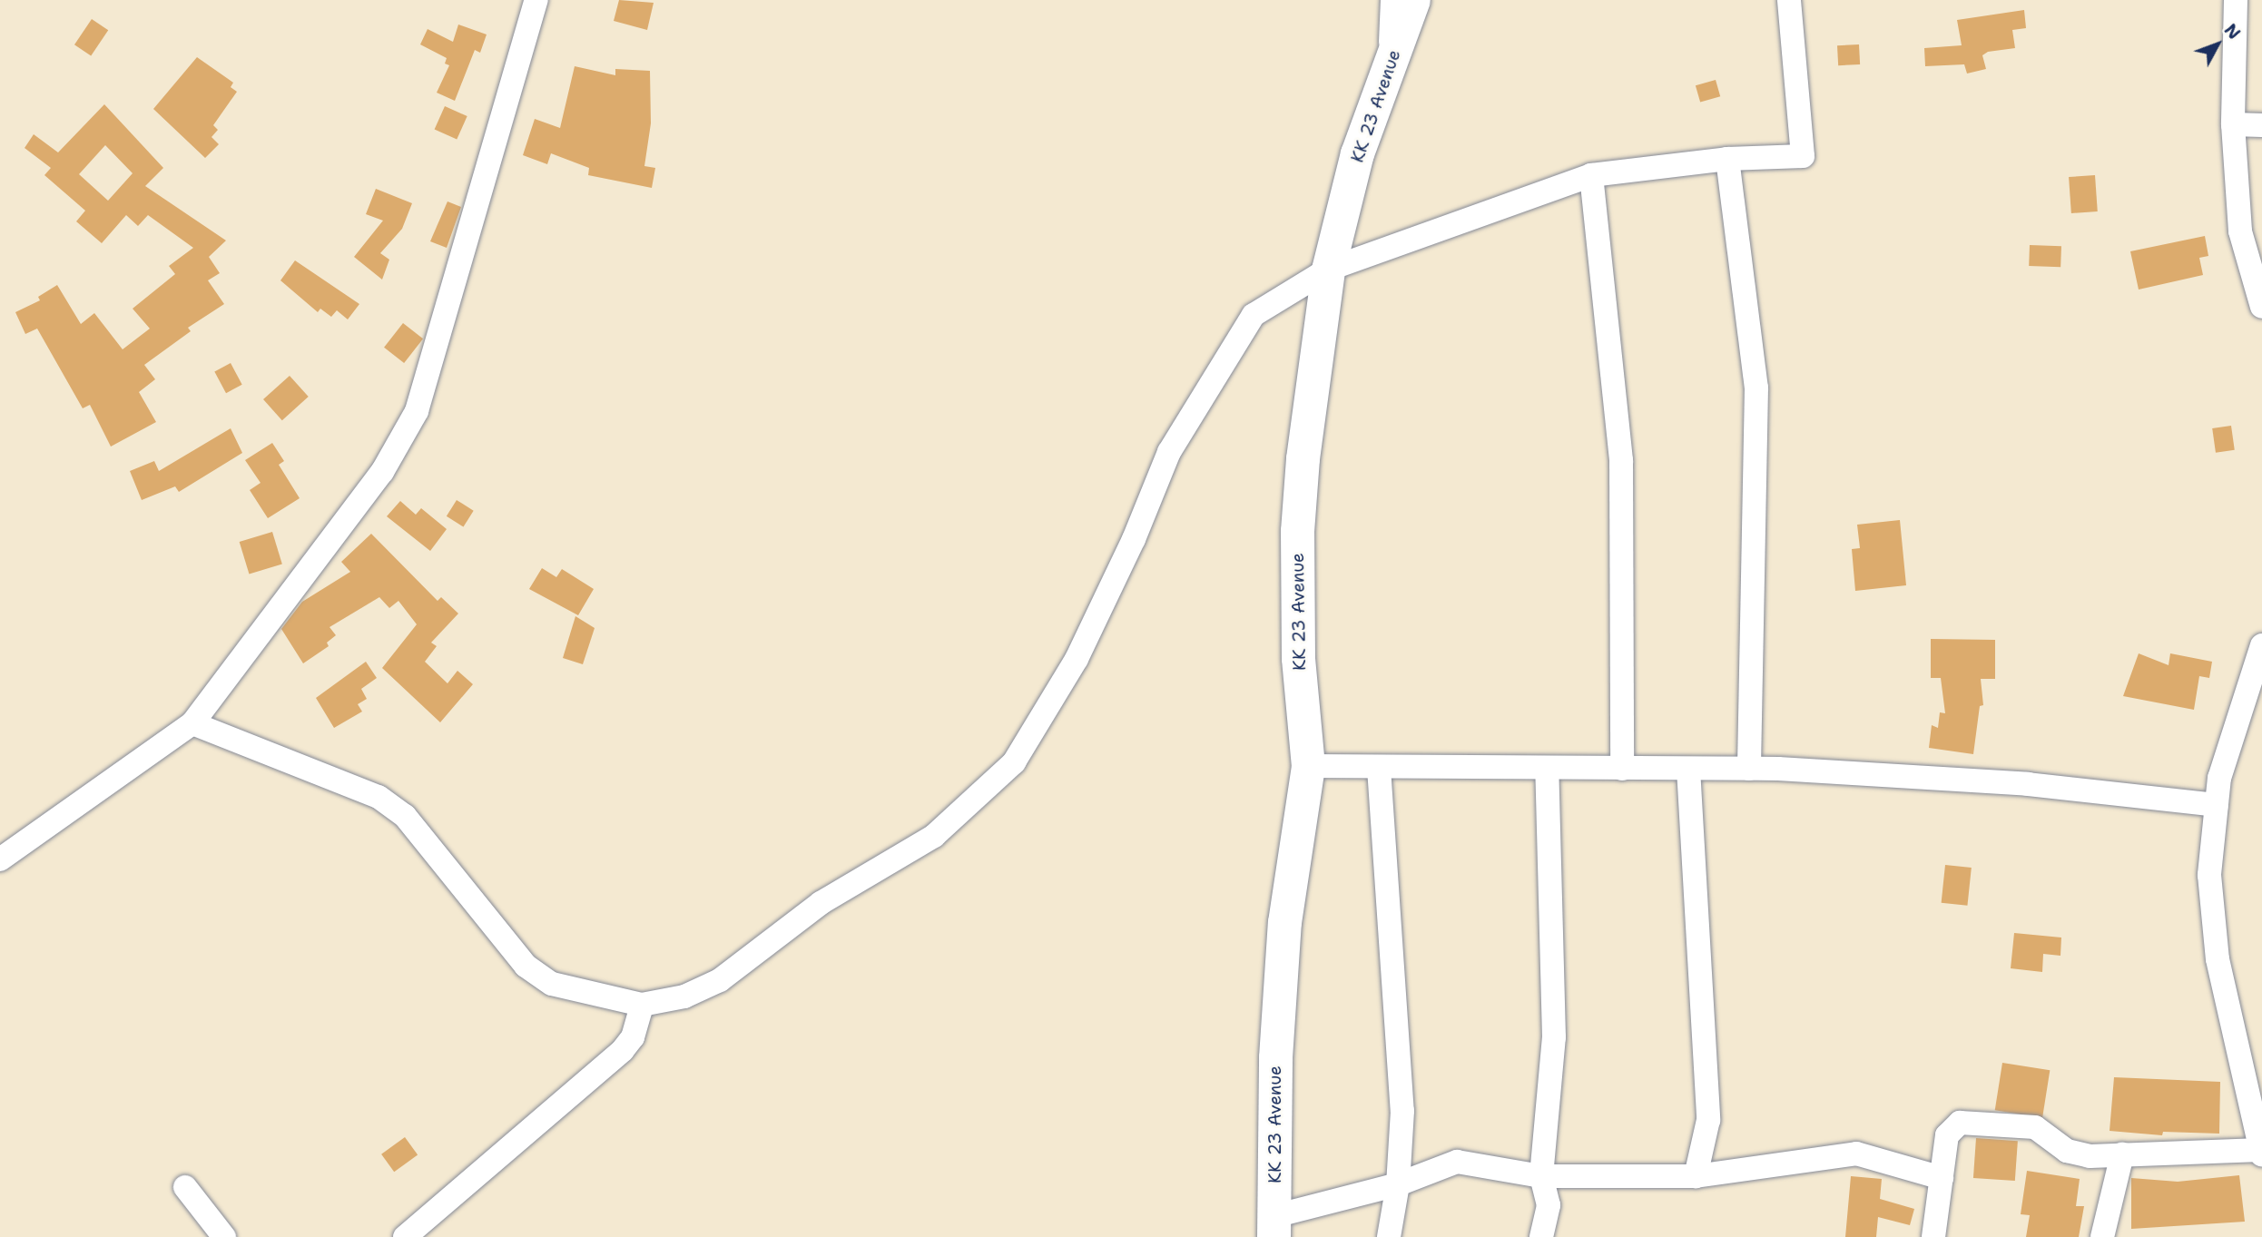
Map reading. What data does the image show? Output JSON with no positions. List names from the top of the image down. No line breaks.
{"streets":{"main road":["KK 23 Avenue"]},"north":"top right"}
